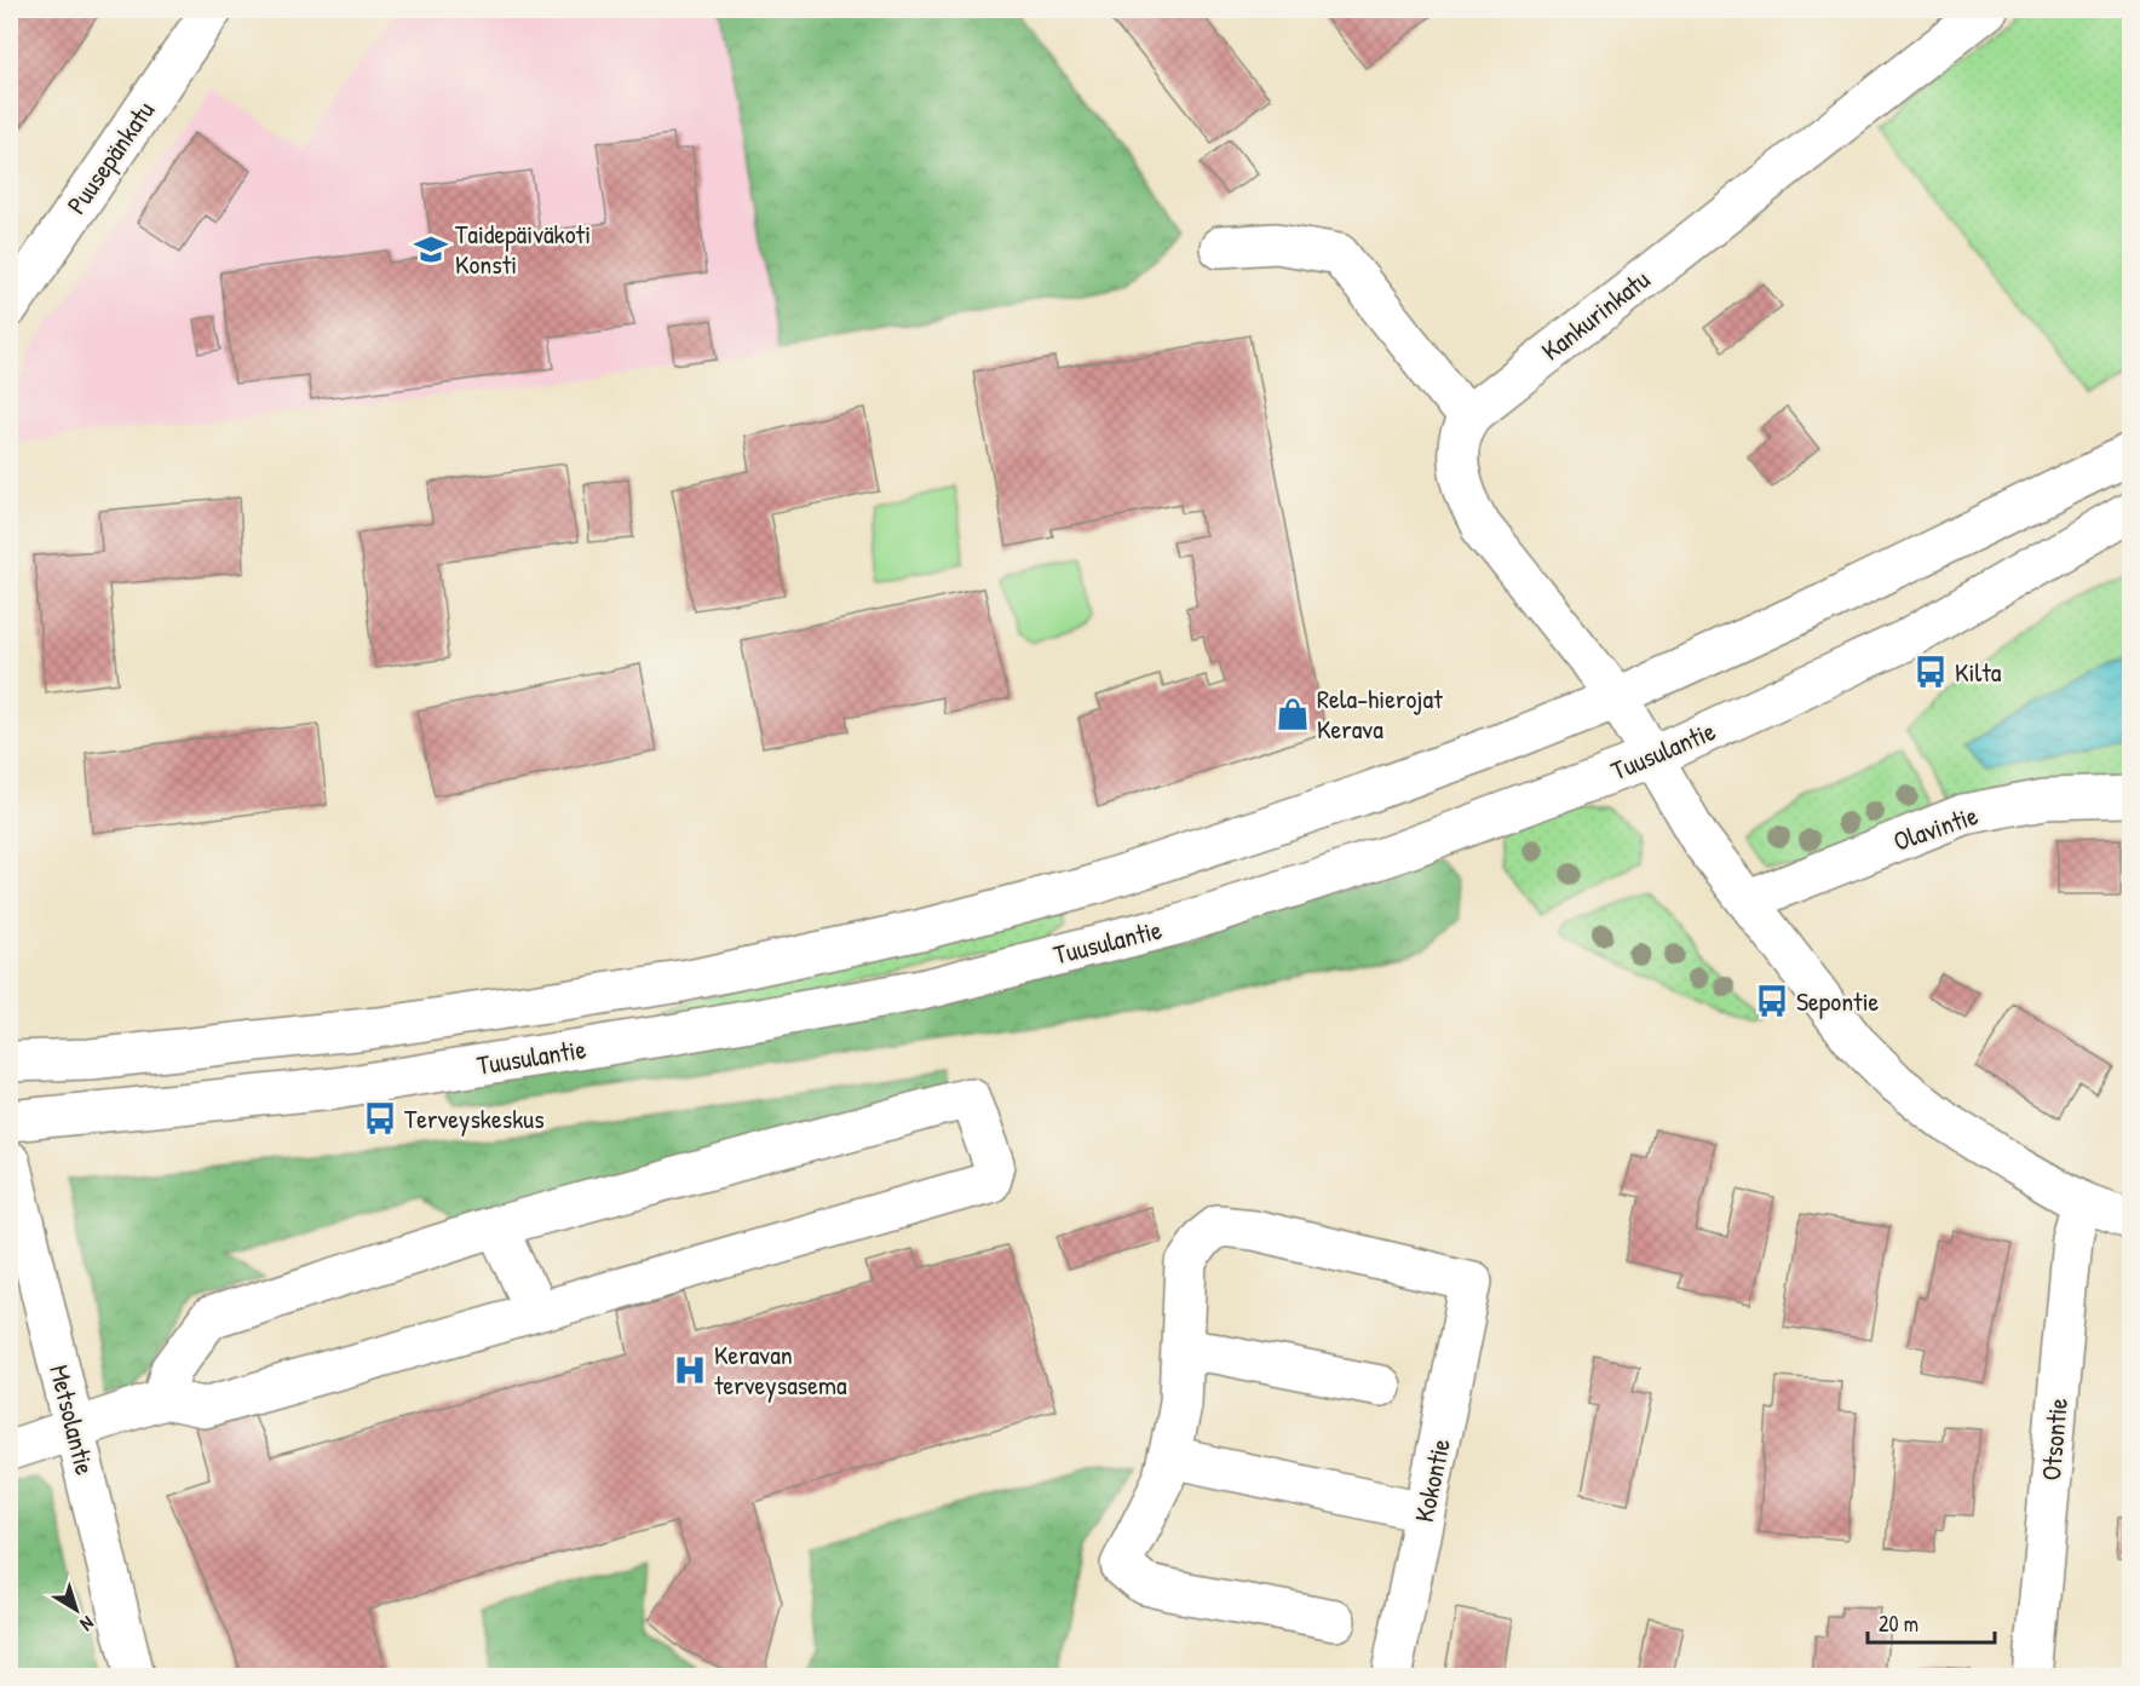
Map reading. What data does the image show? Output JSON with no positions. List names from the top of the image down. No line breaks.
{"streets":{"main road":["Puusepänkatu","Kankurinkatu","Tuusulantie","Olavintie","Metsolantie","Otsontie","Kokontie"]},"places":{"school or university":["Taidepäiväkoti Konsti"],"bus stop":["Kilta","Sepontie","Terveyskeskus"],"shop":["Rela-hierojat Kerava"],"hospital":["Keravan terveysasema"]},"scale_bar":"20 m","north":"bottom right"}
